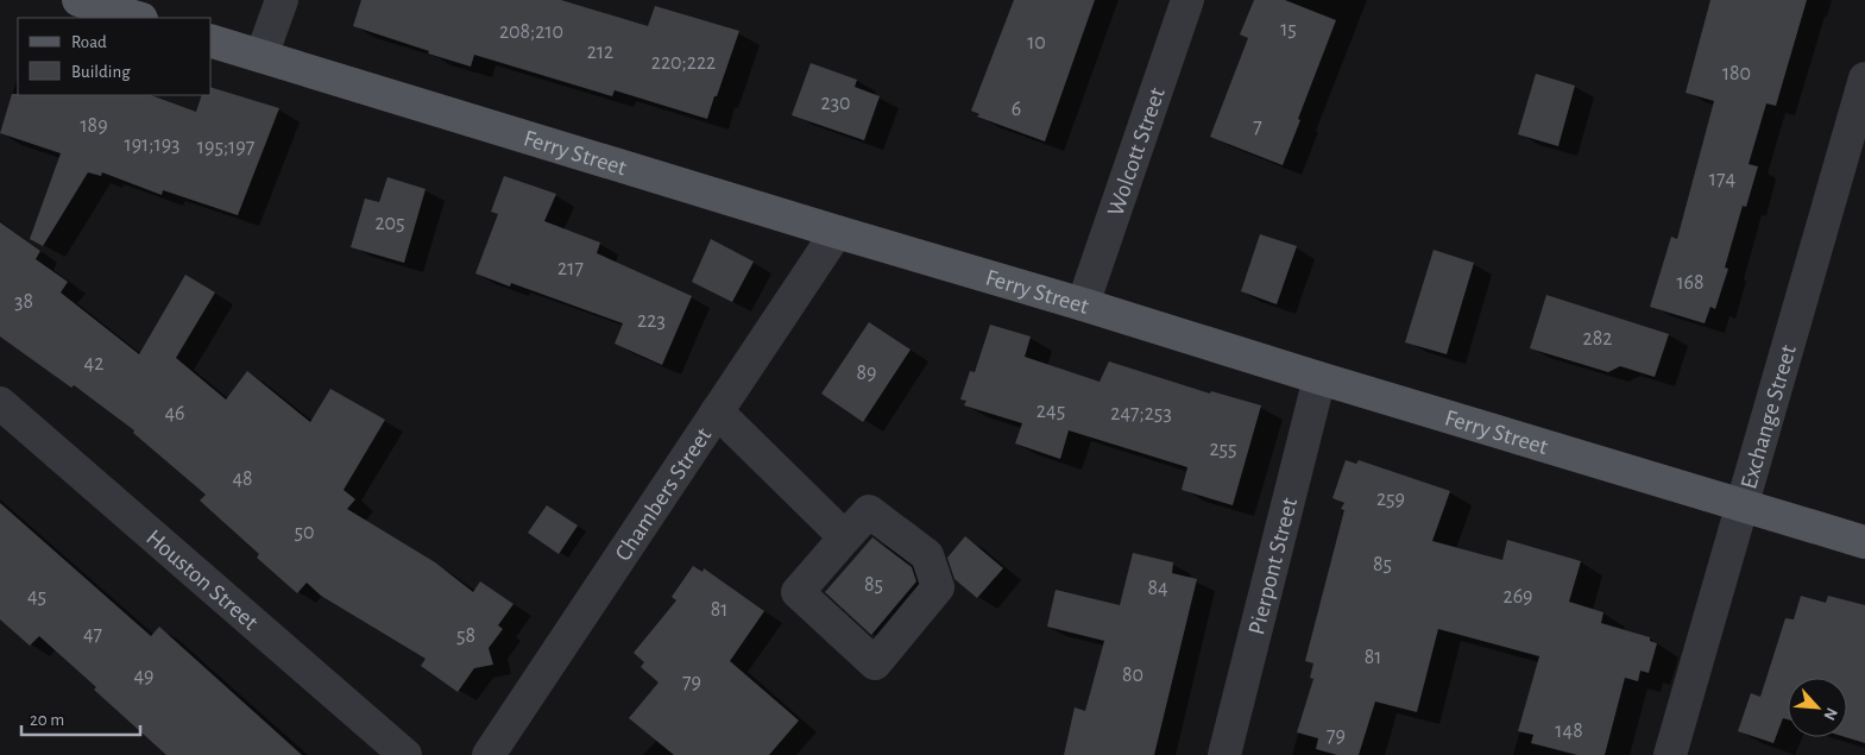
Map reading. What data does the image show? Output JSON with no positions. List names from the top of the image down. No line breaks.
{"streets":{"main road":["Ferry Street"],"street":["Wolcott Street","Exchange Street","Chambers Street","Pierpont Street","Houston Street"]},"crossings":[["Ferry Street","Wolcott Street"],["Ferry Street","Exchange Street"],["Ferry Street","Chambers Street"],["Ferry Street","Pierpont Street"]],"house_numbers":["15","208;210","10","212","220;222","180","230","6","189","7","191;193","195;197","174","205","217","168","38","223","282","42","89","245","46","247;253","255","48","259","50","85","85","84","45","269","81","47","58","81","80","49","79","148","79"],"legend":["Road","Building"],"scale_bar":"20 m","north":"bottom right"}
